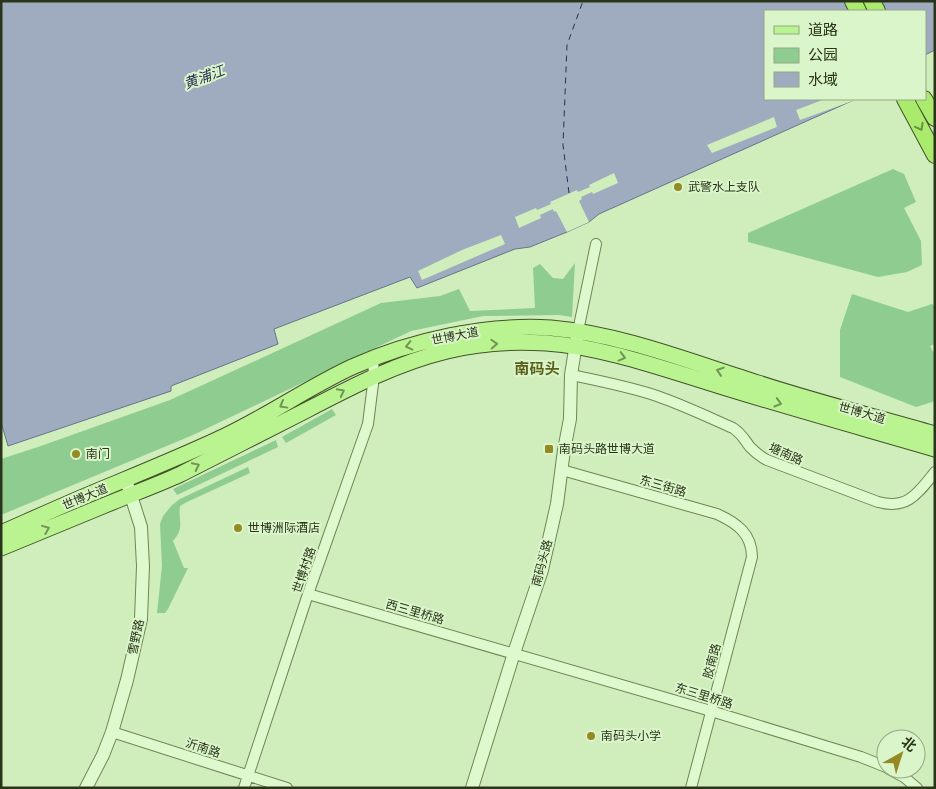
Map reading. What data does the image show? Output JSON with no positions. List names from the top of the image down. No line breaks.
{"streets":{"main road":["世博大道"],"street":["塘南路","东三街路","南码头路","世博村路","西三里桥路","雪野路","胶南路","东三里桥路","沂南路"]},"crossings":[["世博大道","南码头路"],["世博大道","世博村路"],["世博大道","雪野路"],["塘南路","南码头路"],["东三街路","南码头路"],["东三街路","胶南路"],["南码头路","西三里桥路"],["南码头路","东三里桥路"],["世博村路","西三里桥路"],["世博村路","沂南路"],["西三里桥路","东三里桥路"],["雪野路","沂南路"],["胶南路","东三里桥路"]],"districts":["南码头"],"water":["黄浦江"],"places":{"other":["武警水上支队","南门","世博洲际酒店","南码头小学"],"transit":["南码头路世博大道"]},"legend":["道路","公园","水域"],"north":"top right"}
